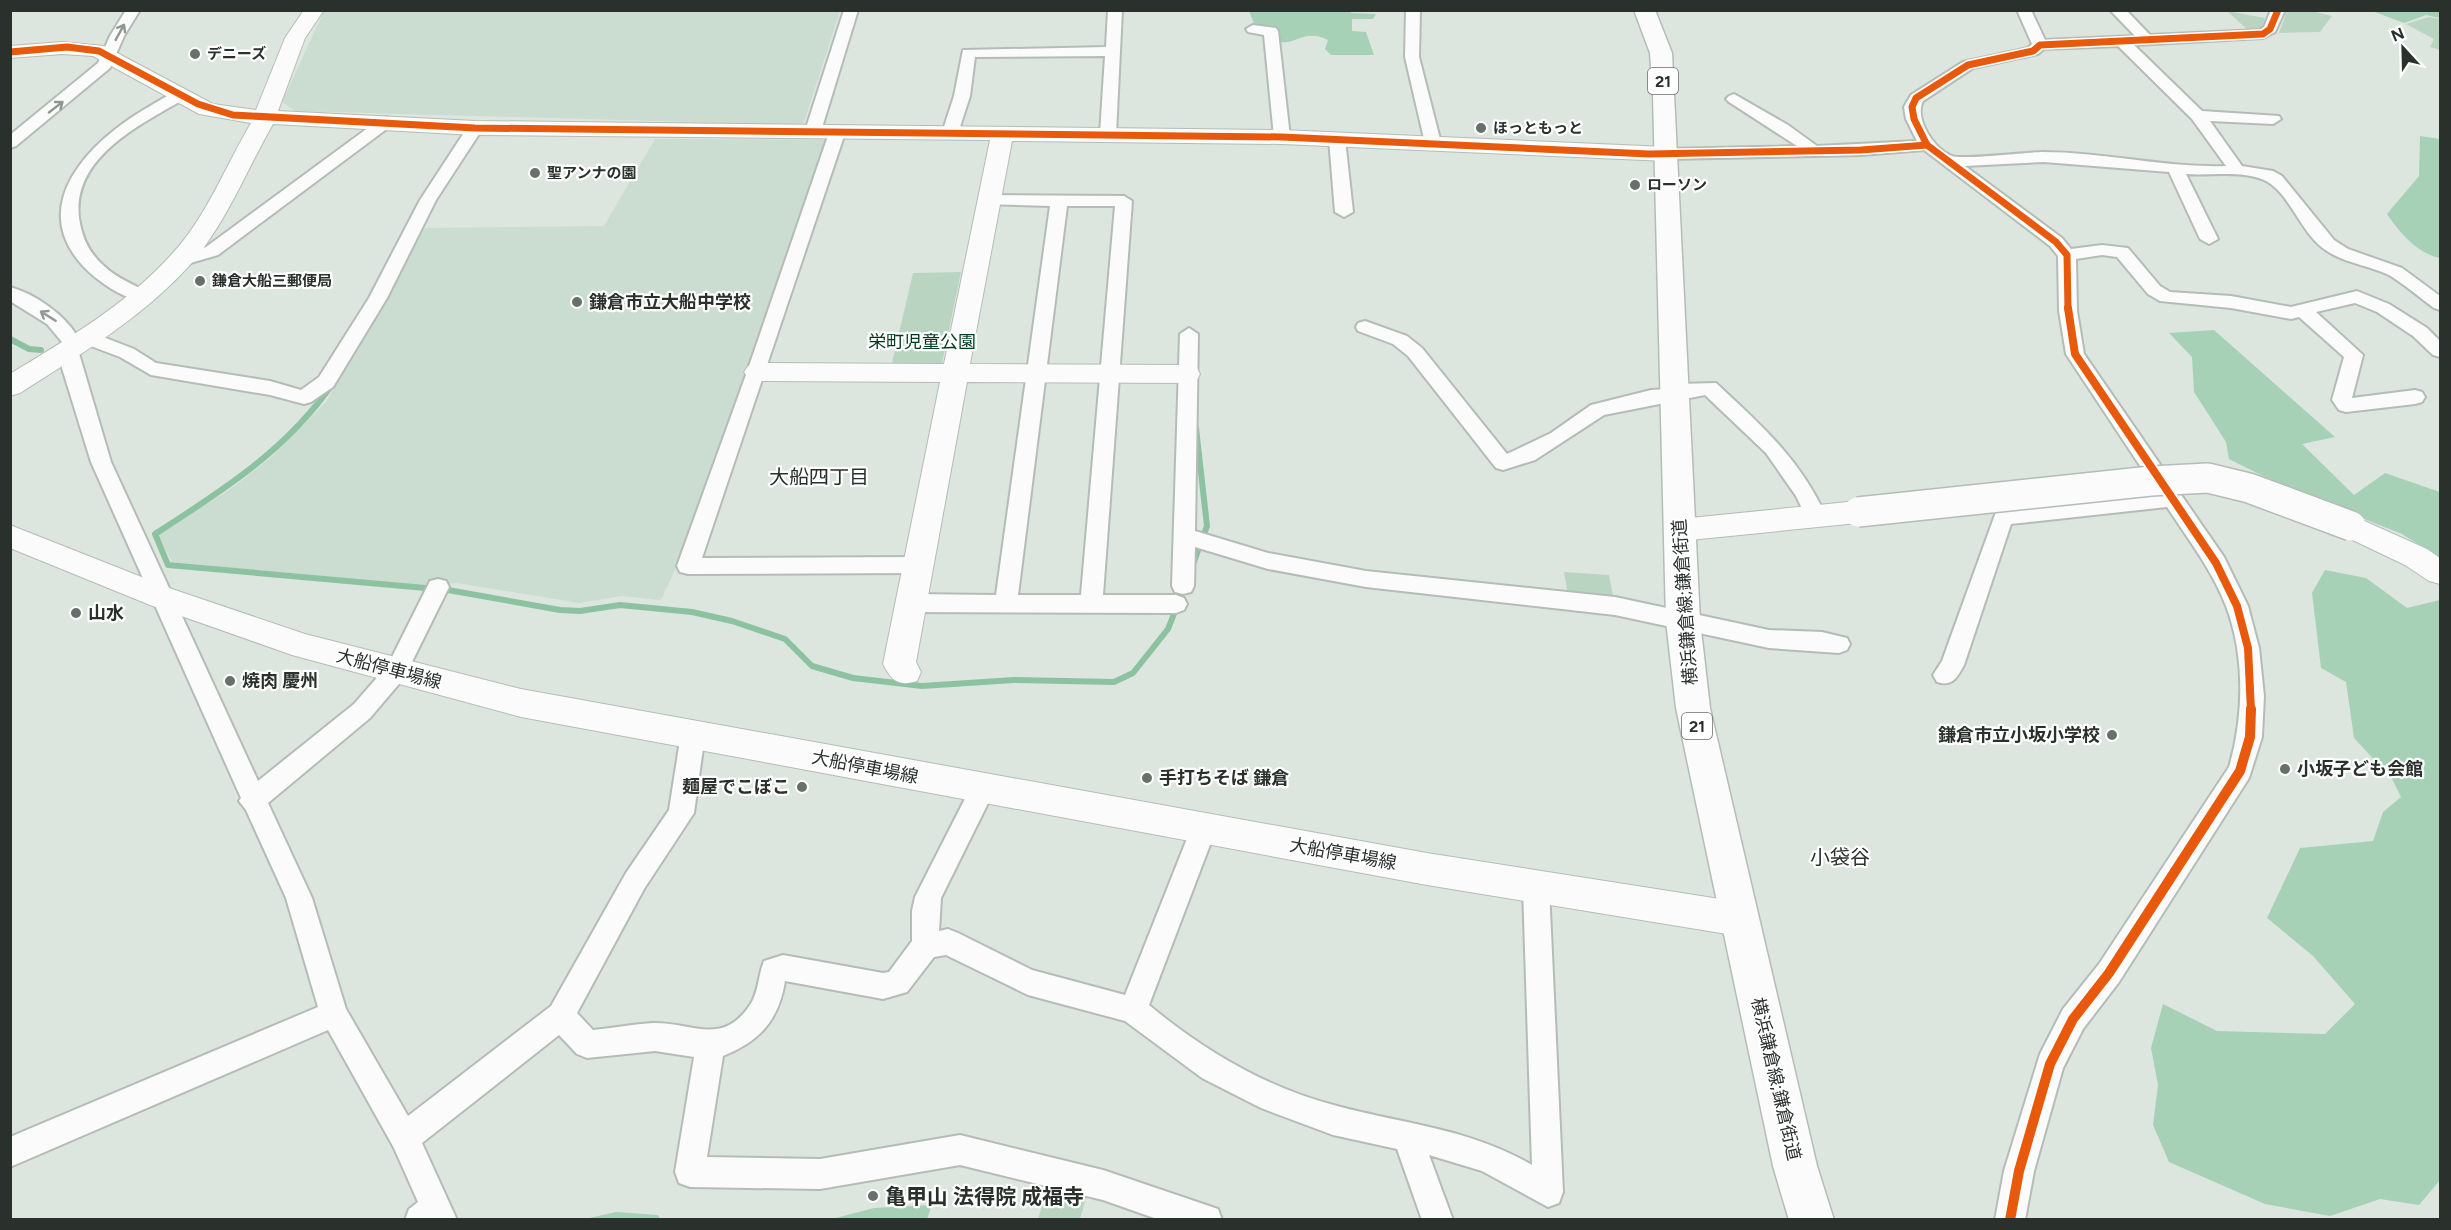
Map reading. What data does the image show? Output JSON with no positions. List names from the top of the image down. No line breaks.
{"streets":{"main road":["21","横浜鎌倉線;鎌倉街道"],"street":["大船停車場線"]},"crossings":[["横浜鎌倉線;鎌倉街道","大船停車場線"]],"districts":["大船四丁目","小袋谷"],"parks":["栄町児童公園"],"places":["デニーズ","ほっともっと","聖アンナの園","ローソン","鎌倉大船三郵便局","鎌倉市立大船中学校","山水","焼肉 慶州","鎌倉市立小坂小学校","小坂子ども会館","手打ちそば 鎌倉","麺屋でこぼこ","亀甲山 法得院 成福寺"],"north":"top"}
